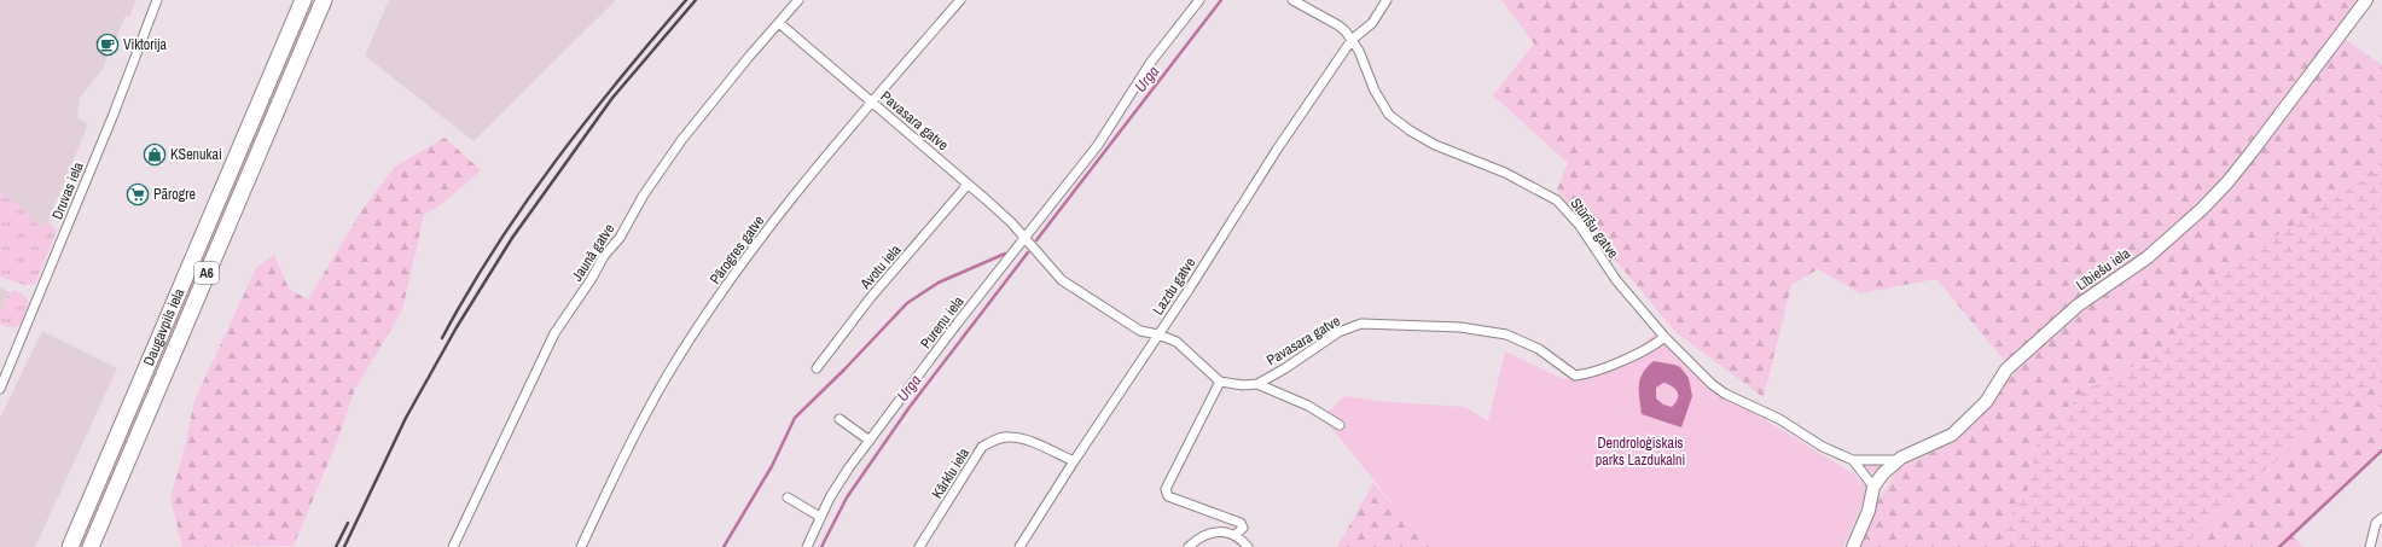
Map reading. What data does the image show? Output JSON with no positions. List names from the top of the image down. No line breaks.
{"streets":{"highway":["A6","Daugavpils iela"],"street":["Pavasara gatve","Druvas iela","Stūrīšu gatve","Pārogres gatve","Jaunā gatve","Avotu iela","Lībiešu iela","Lazdu gatve","Pureņu iela","Kārklu iela"]},"crossings":[["Pavasara gatve","Stūrīšu gatve"],["Pavasara gatve","Pārogres gatve"],["Pavasara gatve","Jaunā gatve"],["Pavasara gatve","Avotu iela"],["Pavasara gatve","Lazdu gatve"],["Pavasara gatve","Pureņu iela"],["Stūrīšu gatve","Lībiešu iela"],["Stūrīšu gatve","Lazdu gatve"],["Lazdu gatve","Kārklu iela"]],"water":["Urga"],"parks":["Dendroloģiskais parks Lazdukalni"],"places":{"cafe":["Viktorija"],"shop":["KSenukai"],"supermarket":["Pārogre"]}}
